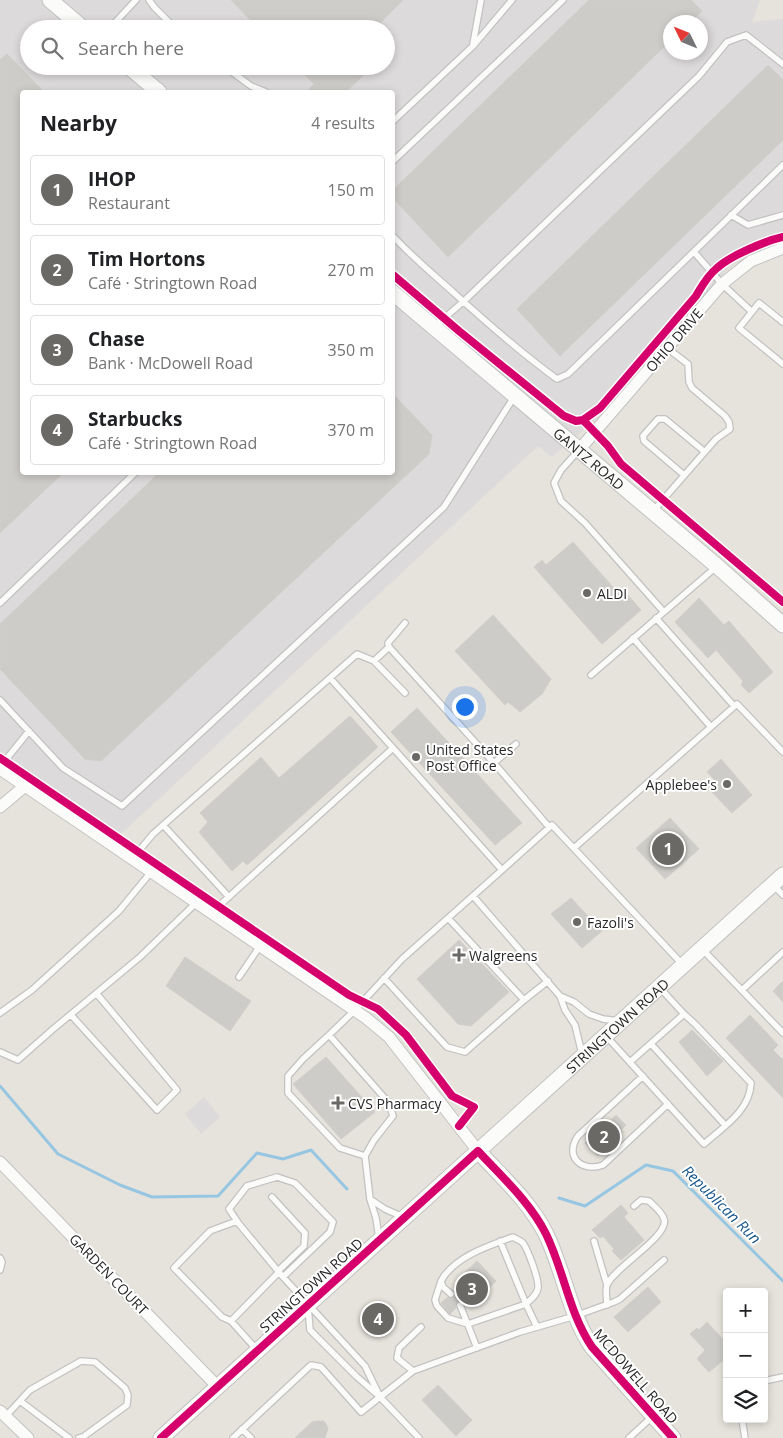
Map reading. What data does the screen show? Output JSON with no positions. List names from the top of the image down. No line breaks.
{"streets":{"main road":["GANTZ ROAD","STRINGTOWN ROAD","MCDOWELL ROAD"],"street":["OHIO DRIVE","GARDEN COURT"]},"crossings":[["OHIO DRIVE","GANTZ ROAD"],["STRINGTOWN ROAD","GARDEN COURT"],["STRINGTOWN ROAD","MCDOWELL ROAD"]],"water":["Republican Run"],"places":{"other":["ALDI","United States Post Office","Applebee's","Fazoli's"],"health":["Walgreens","CVS Pharmacy"]},"north":"top left","page":{"search":"Search here","heading":["Nearby","4 results"],"list":[{"mark":"1","name":"IHOP","note":"Restaurant","value":"150 m"},{"mark":"2","name":"Tim Hortons","note":"Café · Stringtown Road","value":"270 m"},{"mark":"3","name":"Chase","note":"Bank · McDowell Road","value":"350 m"},{"mark":"4","name":"Starbucks","note":"Café · Stringtown Road","value":"370 m"}],"pins":["1","2","3","4"],"map_buttons":["+","−"]}}
